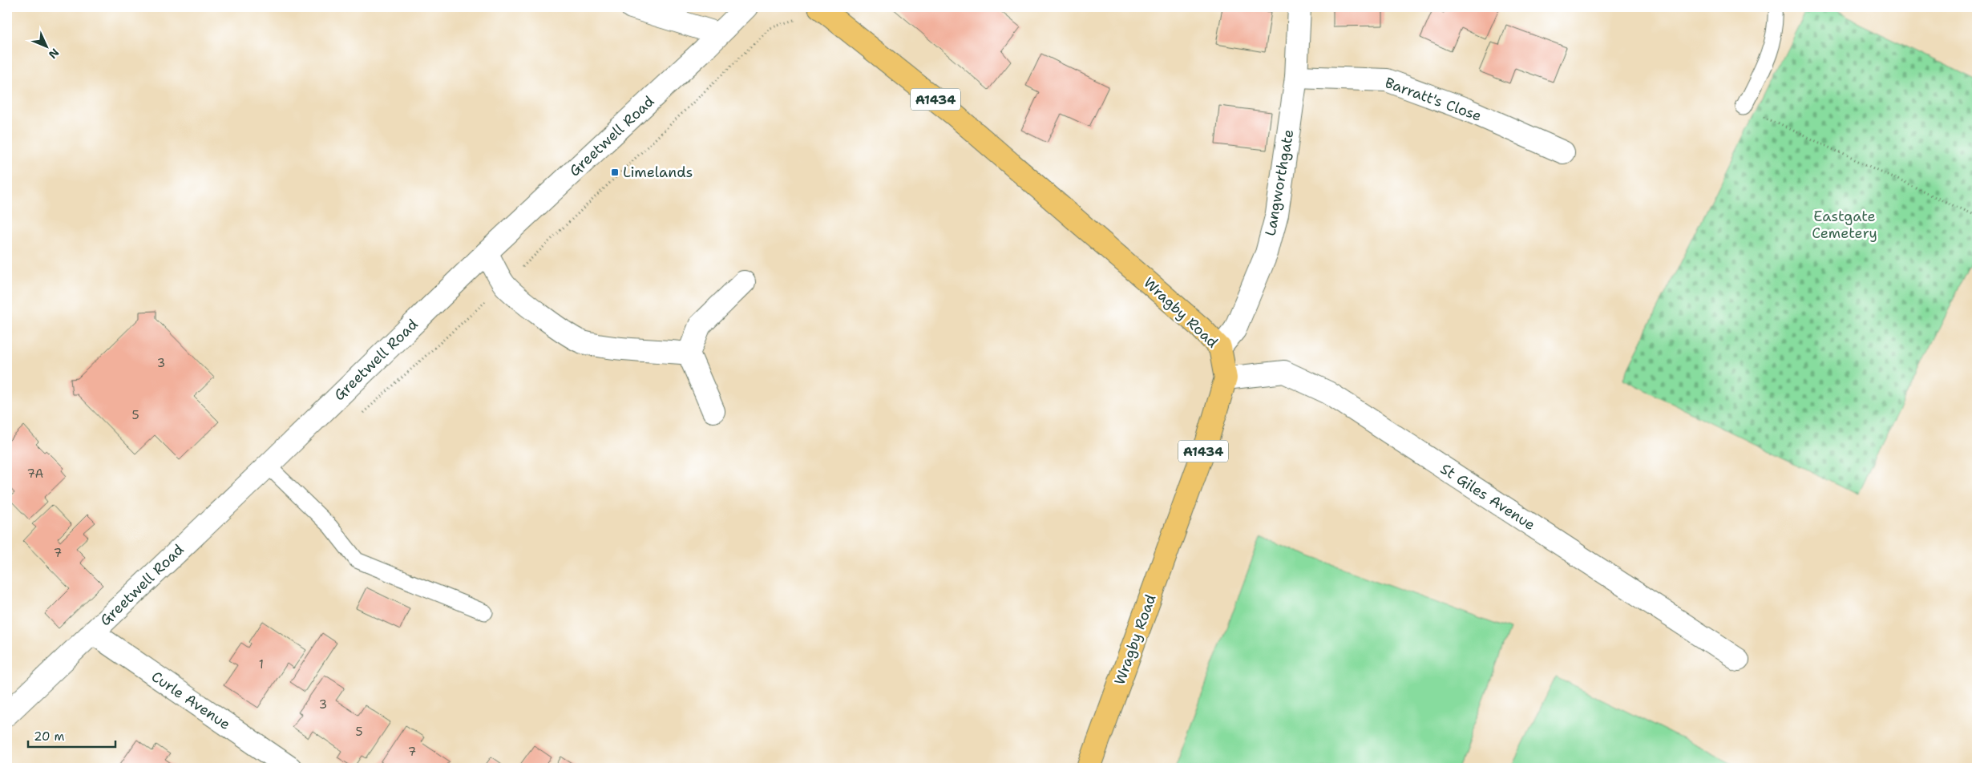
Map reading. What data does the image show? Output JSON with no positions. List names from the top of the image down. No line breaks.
{"streets":{"main road":["A1434","Wragby Road"],"street":["Barratt's Close","Greetwell Road","Langworthgate","St Giles Avenue","Curle Avenue"]},"crossings":[["Barratt's Close","Langworthgate"],["Greetwell Road","Curle Avenue"],["Langworthgate","Wragby Road"],["Wragby Road","St Giles Avenue"]],"parks":["Eastgate Cemetery"],"places":{"transit":["Limelands"]},"house_numbers":["3","5","7A","7","1","3","5","7"],"scale_bar":"20 m","north":"bottom right"}
